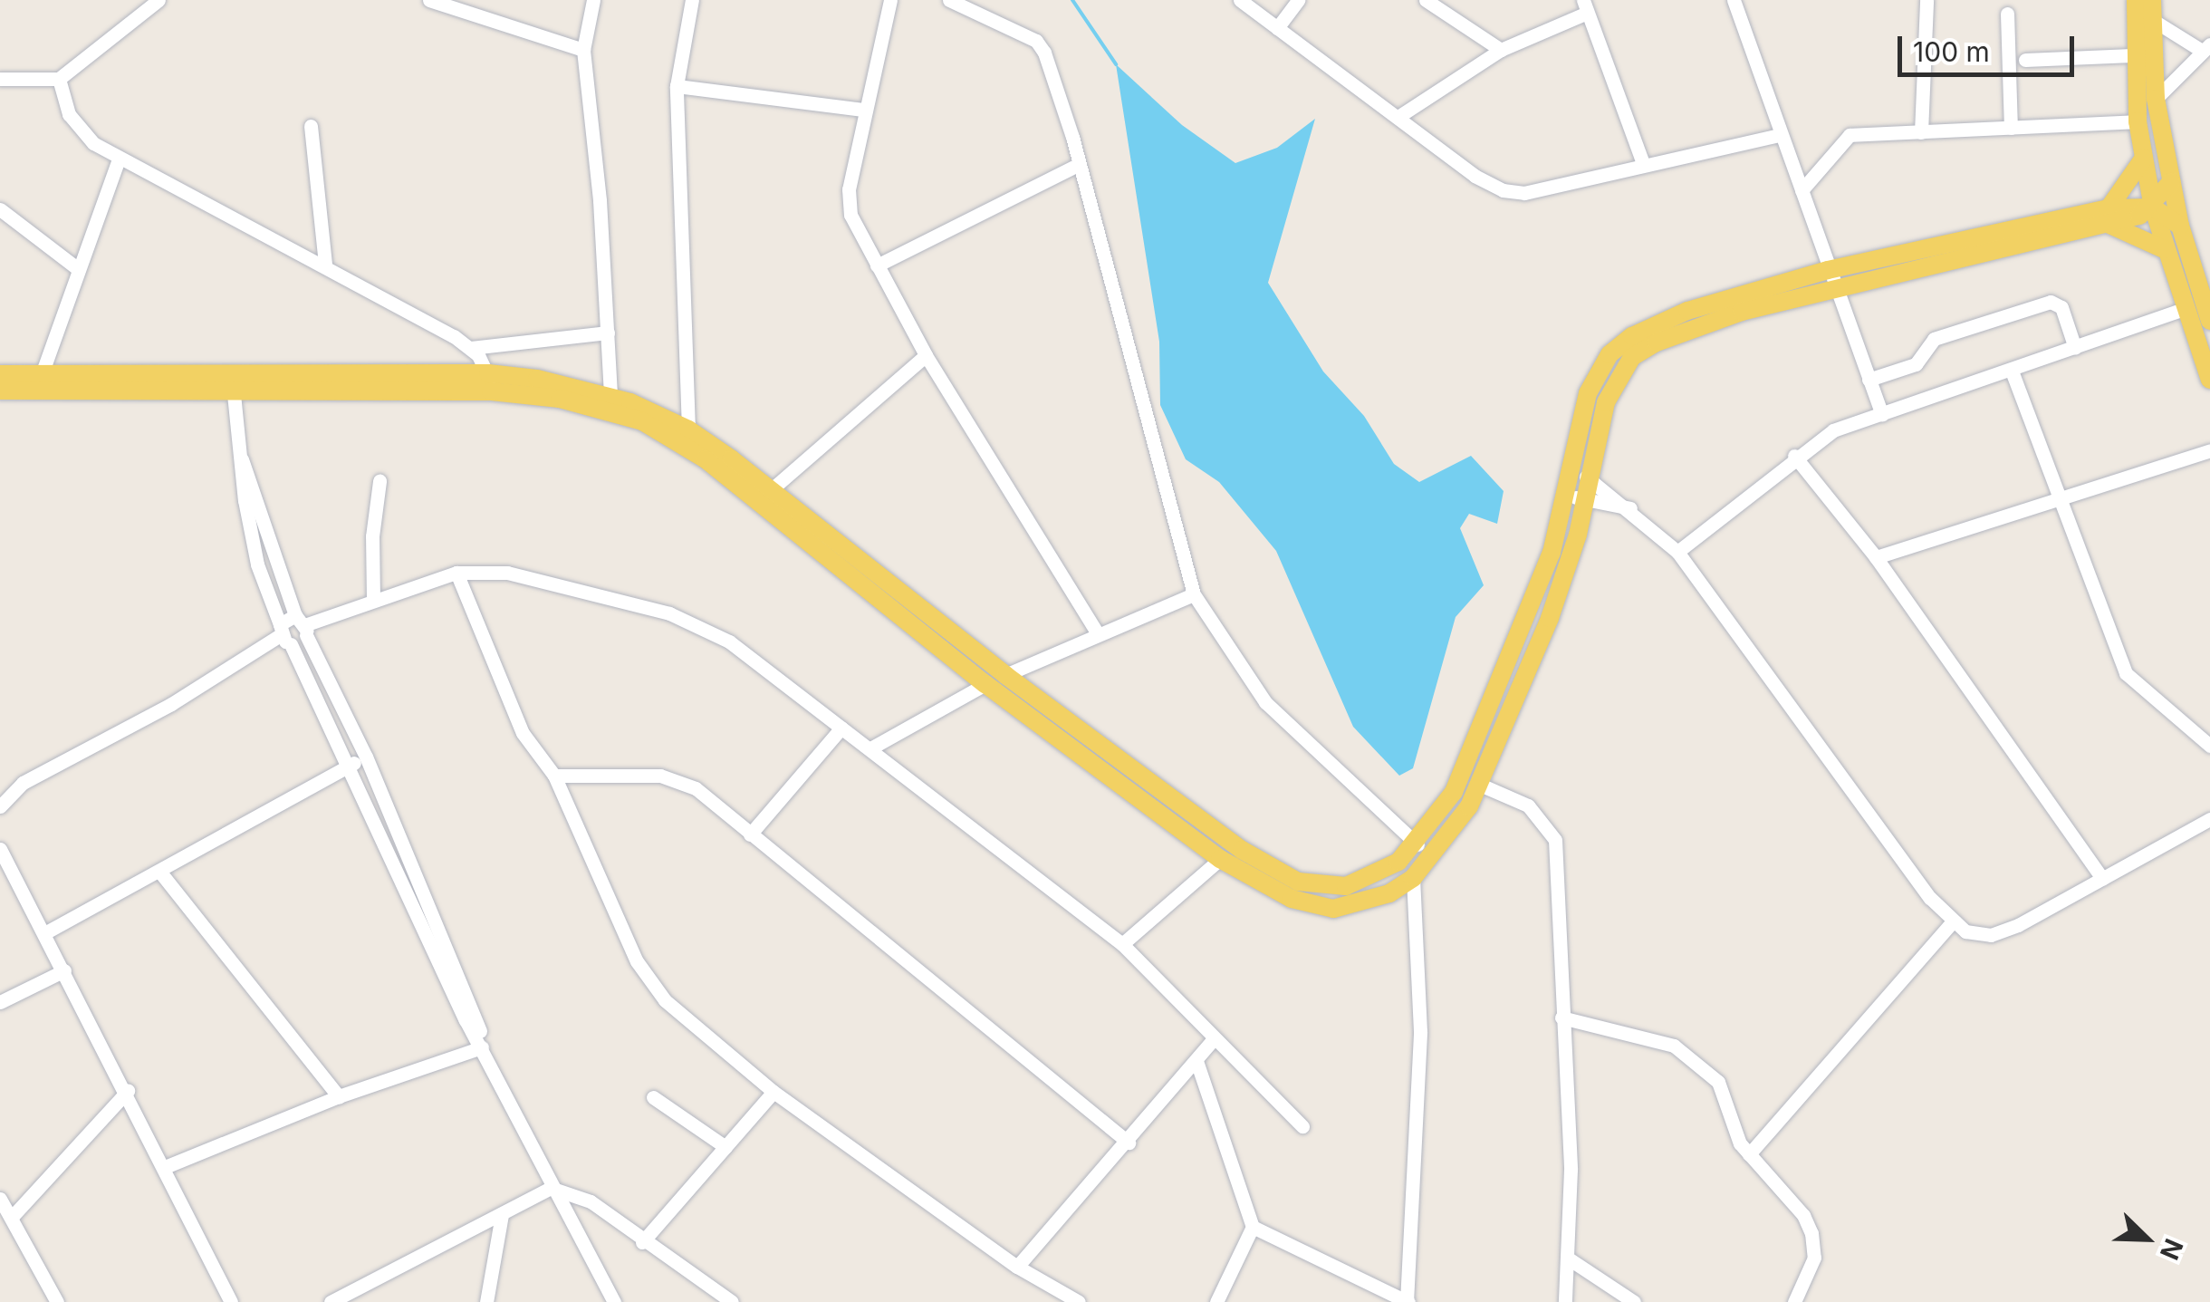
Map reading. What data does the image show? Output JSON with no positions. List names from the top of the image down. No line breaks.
{"scale_bar":"100 m","north":"bottom right"}
